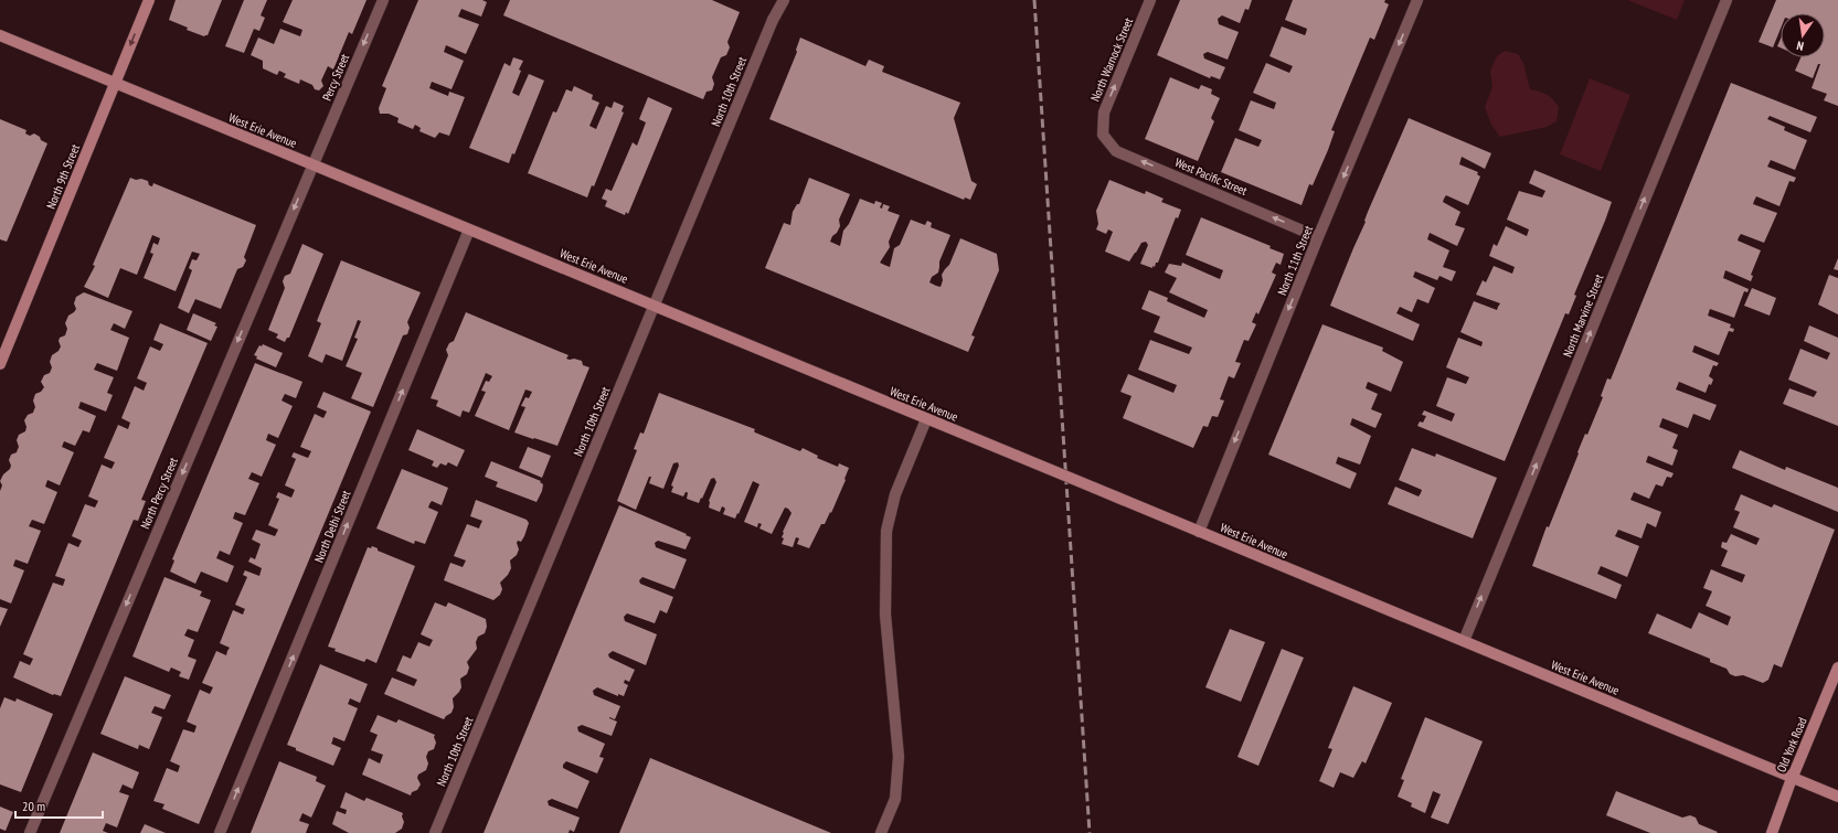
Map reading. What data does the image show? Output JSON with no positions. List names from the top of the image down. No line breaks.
{"streets":{"main road":["West Erie Avenue","North 9th Street","Old York Road"],"street":["North Warnock Street","Percy Street","North 10th Street","West Pacific Street","North 11th Street","North Marvine Street","North Percy Street","North Delhi Street"]},"crossings":[["North Warnock Street","West Pacific Street"],["Percy Street","West Erie Avenue"],["Percy Street","North Percy Street"],["North 10th Street","West Erie Avenue"],["West Erie Avenue","North 9th Street"],["West Erie Avenue","North 11th Street"],["West Erie Avenue","North Marvine Street"],["West Erie Avenue","North Percy Street"],["West Erie Avenue","North Delhi Street"],["West Erie Avenue","Old York Road"],["West Pacific Street","North 11th Street"]],"one_way":["North Warnock Street","Percy Street","West Pacific Street","North 11th Street","North Marvine Street","North Percy Street","North Delhi Street"],"scale_bar":"20 m","north":"bottom"}
